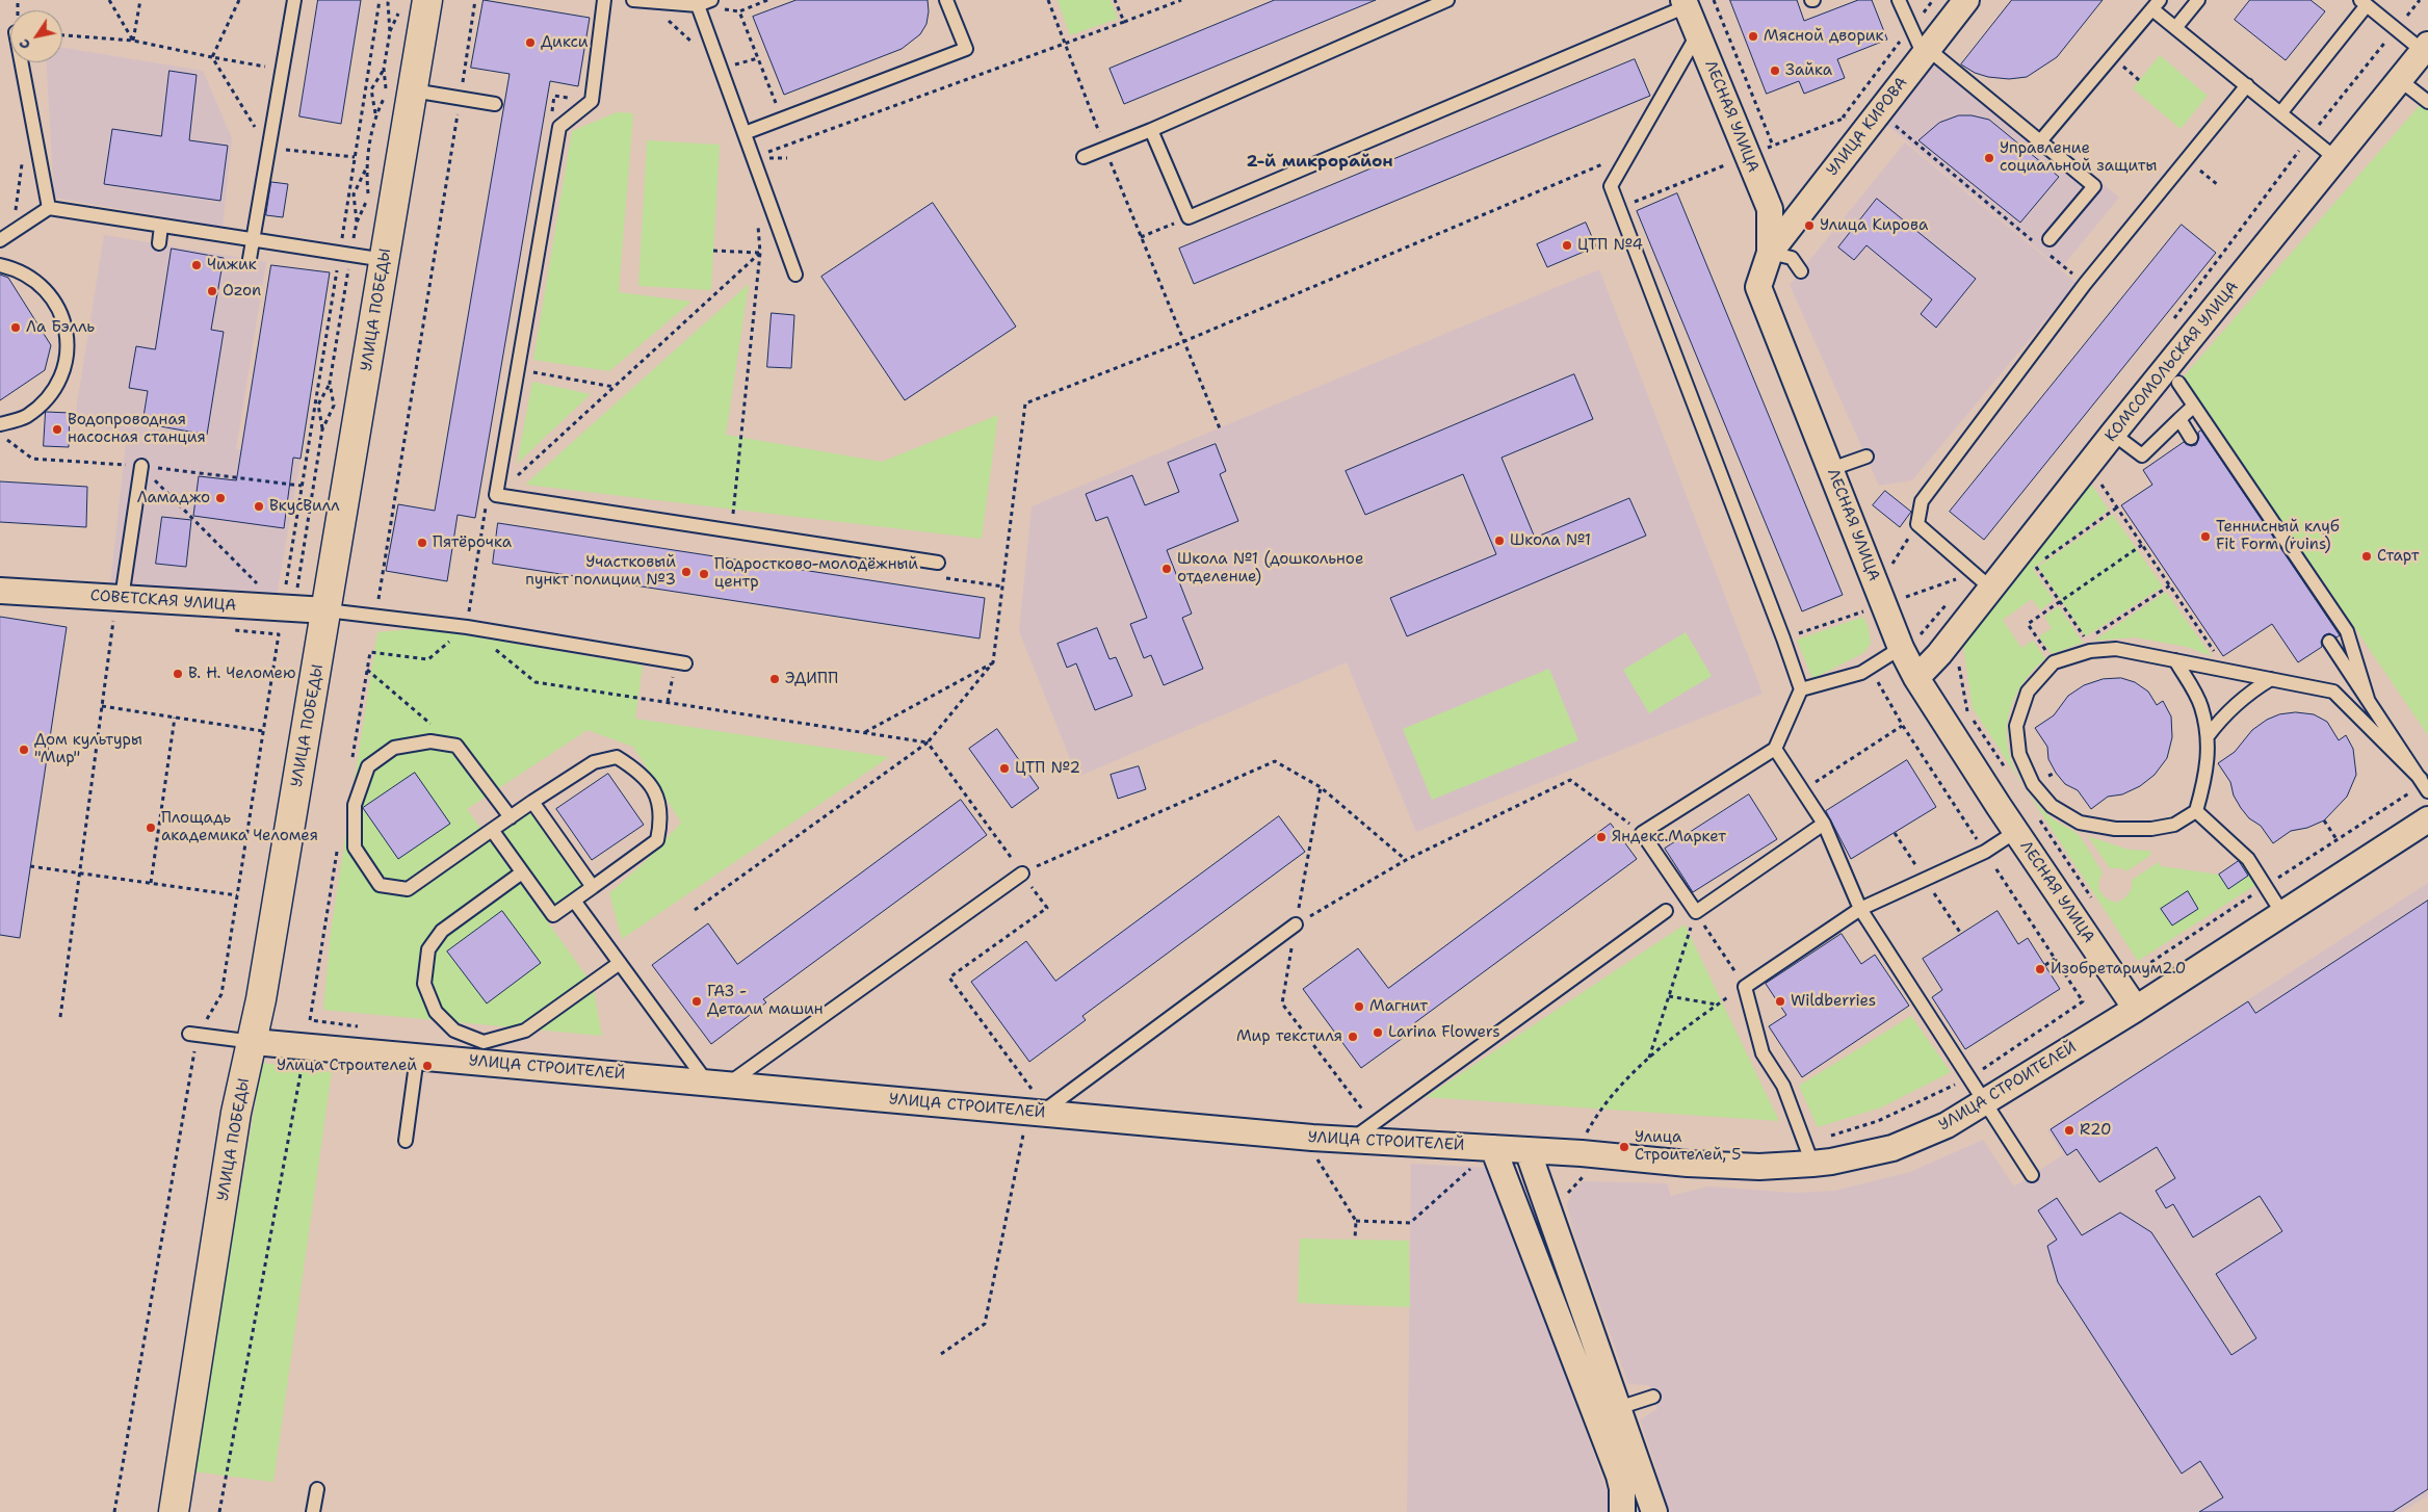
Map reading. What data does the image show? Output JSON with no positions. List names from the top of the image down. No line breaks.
{"streets":{"street":["ЛЕСНАЯ УЛИЦА","УЛИЦА КИРОВА","УЛИЦА ПОБЕДЫ","КОМСОМОЛЬСКАЯ УЛИЦА","СОВЕТСКАЯ УЛИЦА","УЛИЦА СТРОИТЕЛЕЙ"]},"crossings":[["ЛЕСНАЯ УЛИЦА","УЛИЦА КИРОВА"],["ЛЕСНАЯ УЛИЦА","КОМСОМОЛЬСКАЯ УЛИЦА"],["ЛЕСНАЯ УЛИЦА","УЛИЦА СТРОИТЕЛЕЙ"],["УЛИЦА ПОБЕДЫ","СОВЕТСКАЯ УЛИЦА"],["УЛИЦА ПОБЕДЫ","УЛИЦА СТРОИТЕЛЕЙ"]],"districts":["2-й микрорайон"],"places":["Мясной дворик","Дикси","Зайка","Управление социальной защиты","Улица Кирова","ЦТП №4","Чижик","Ozon","Ла Бэлль","Водопроводная насосная станция","Ламаджо","ВкусВилл","Теннисный клуб Fit Form (ruins)","Школа №1","Пятёрочка","Старт","Школа №1 (дошкольное отделение)","Участковый пункт полиции №3","Подростково-молодёжный центр","В. Н. Челомею","ЭДИПП","Дом культуры \"Мир\"","ЦТП №2","Площадь академика Челомея","Яндекс.Маркет","Изобретариум2.0","ГАЗ - Детали машин","Wildberries","Магнит","Larina Flowers","Мир текстиля","Улица Строителей","R20","Улица Строителей, 5"],"north":"bottom left"}
